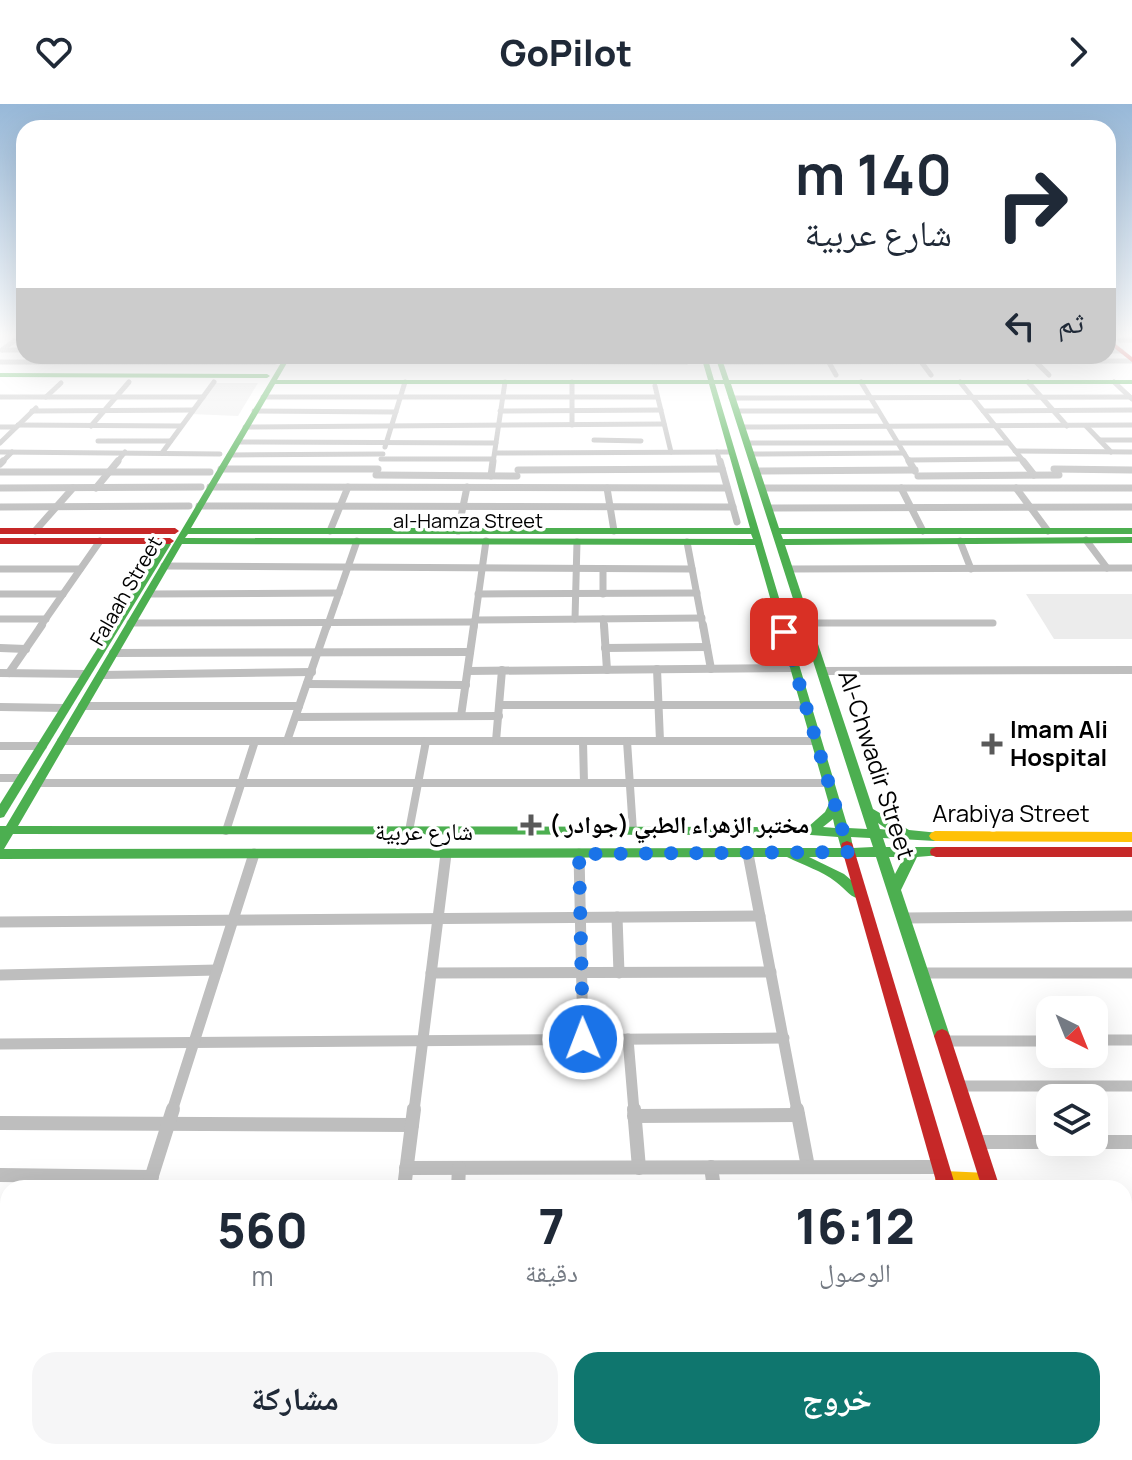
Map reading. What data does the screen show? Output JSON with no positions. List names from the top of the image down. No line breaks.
{"streets":{"main road":["al-Hamza Street","Falaah Street","Al-Chwadir Street","Arabiya Street","شارع عربية"]},"crossings":[["al-Hamza Street","Falaah Street"],["al-Hamza Street","Al-Chwadir Street"],["Falaah Street","شارع عربية"],["Al-Chwadir Street","Arabiya Street"],["Al-Chwadir Street","شارع عربية"],["Arabiya Street","شارع عربية"]],"places":{"health":["Imam Ali Hospital","مختبر الزهراء الطبي (جوادر )"]},"north":"bottom right","page":{"header":"GoPilot","turn":["140 m","شارع عربية"],"then":"ثم","eta":["16:12","الوصول","7","دقيقة","560","m"],"buttons":["خروج","مشاركة"]}}
